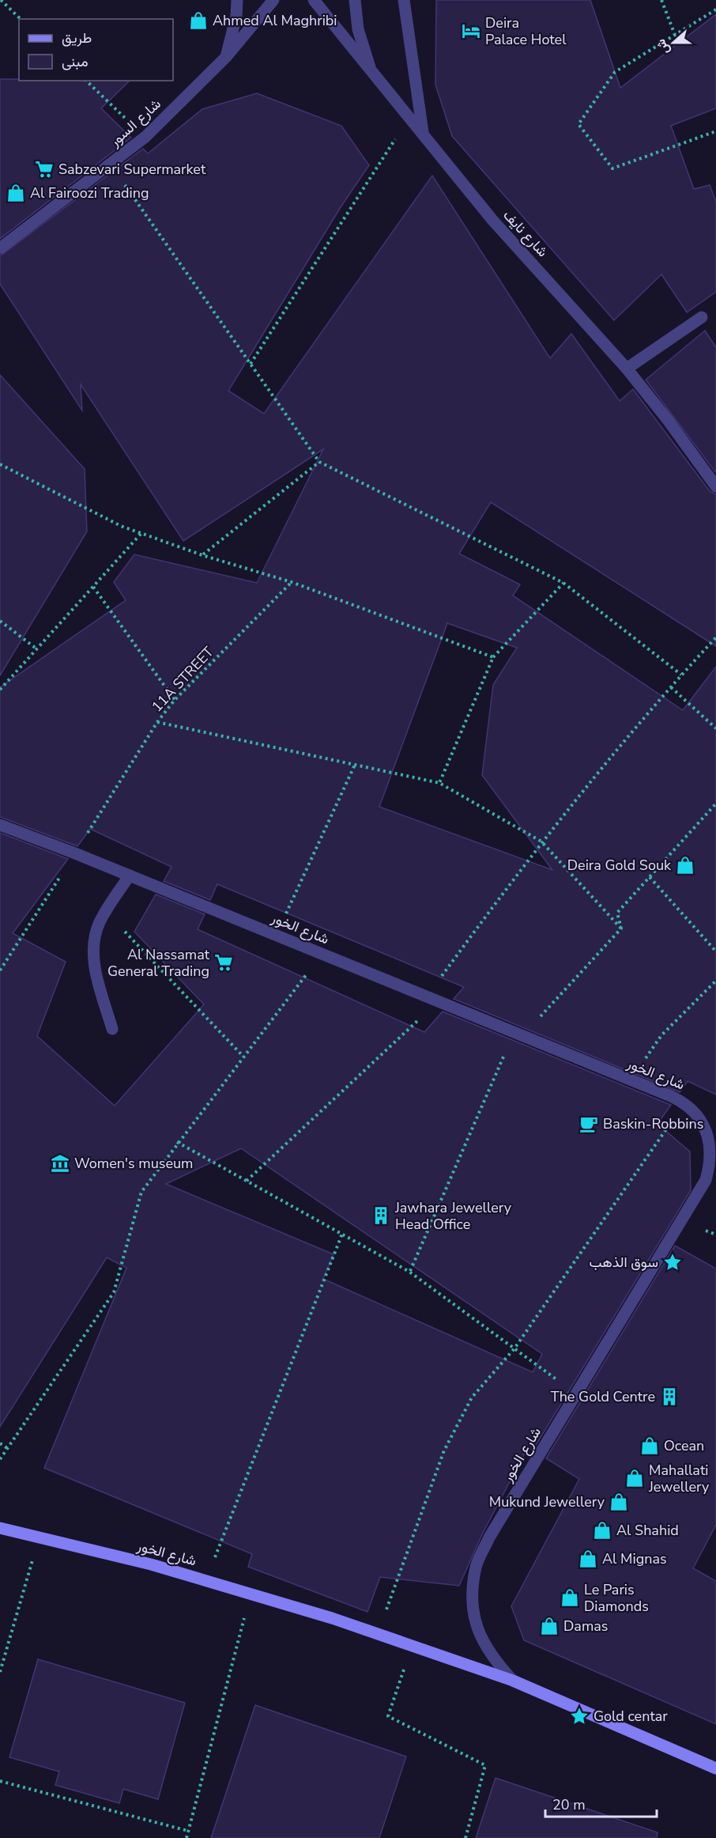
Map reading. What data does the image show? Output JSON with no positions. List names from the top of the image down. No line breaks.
{"streets":{"main road":["شارع الخور"],"street":["شارع السور","شارع نايف"],"path":["11A STREET"]},"crossings":[["11A STREET","شارع الخور"]],"places":{"shop":["Ahmed Al Maghribi","Al Fairoozi Trading","Deira Gold Souk","Ocean","Mahallati Jewellery","Mukund Jewellery","Al Shahid","Al Mignas","Le Paris Diamonds","Damas"],"hotel":["Deira Palace Hotel"],"supermarket":["Sabzevari Supermarket","Al Nassamat General Trading"],"cafe":["Baskin-Robbins"],"museum":["Women's museum"],"building":["Jawhara Jewellery Head Office","The Gold Centre"],"place":["سوق الذهب","Gold centar"]},"legend":["طريق","مبنى"],"scale_bar":"20 m","north":"left"}
